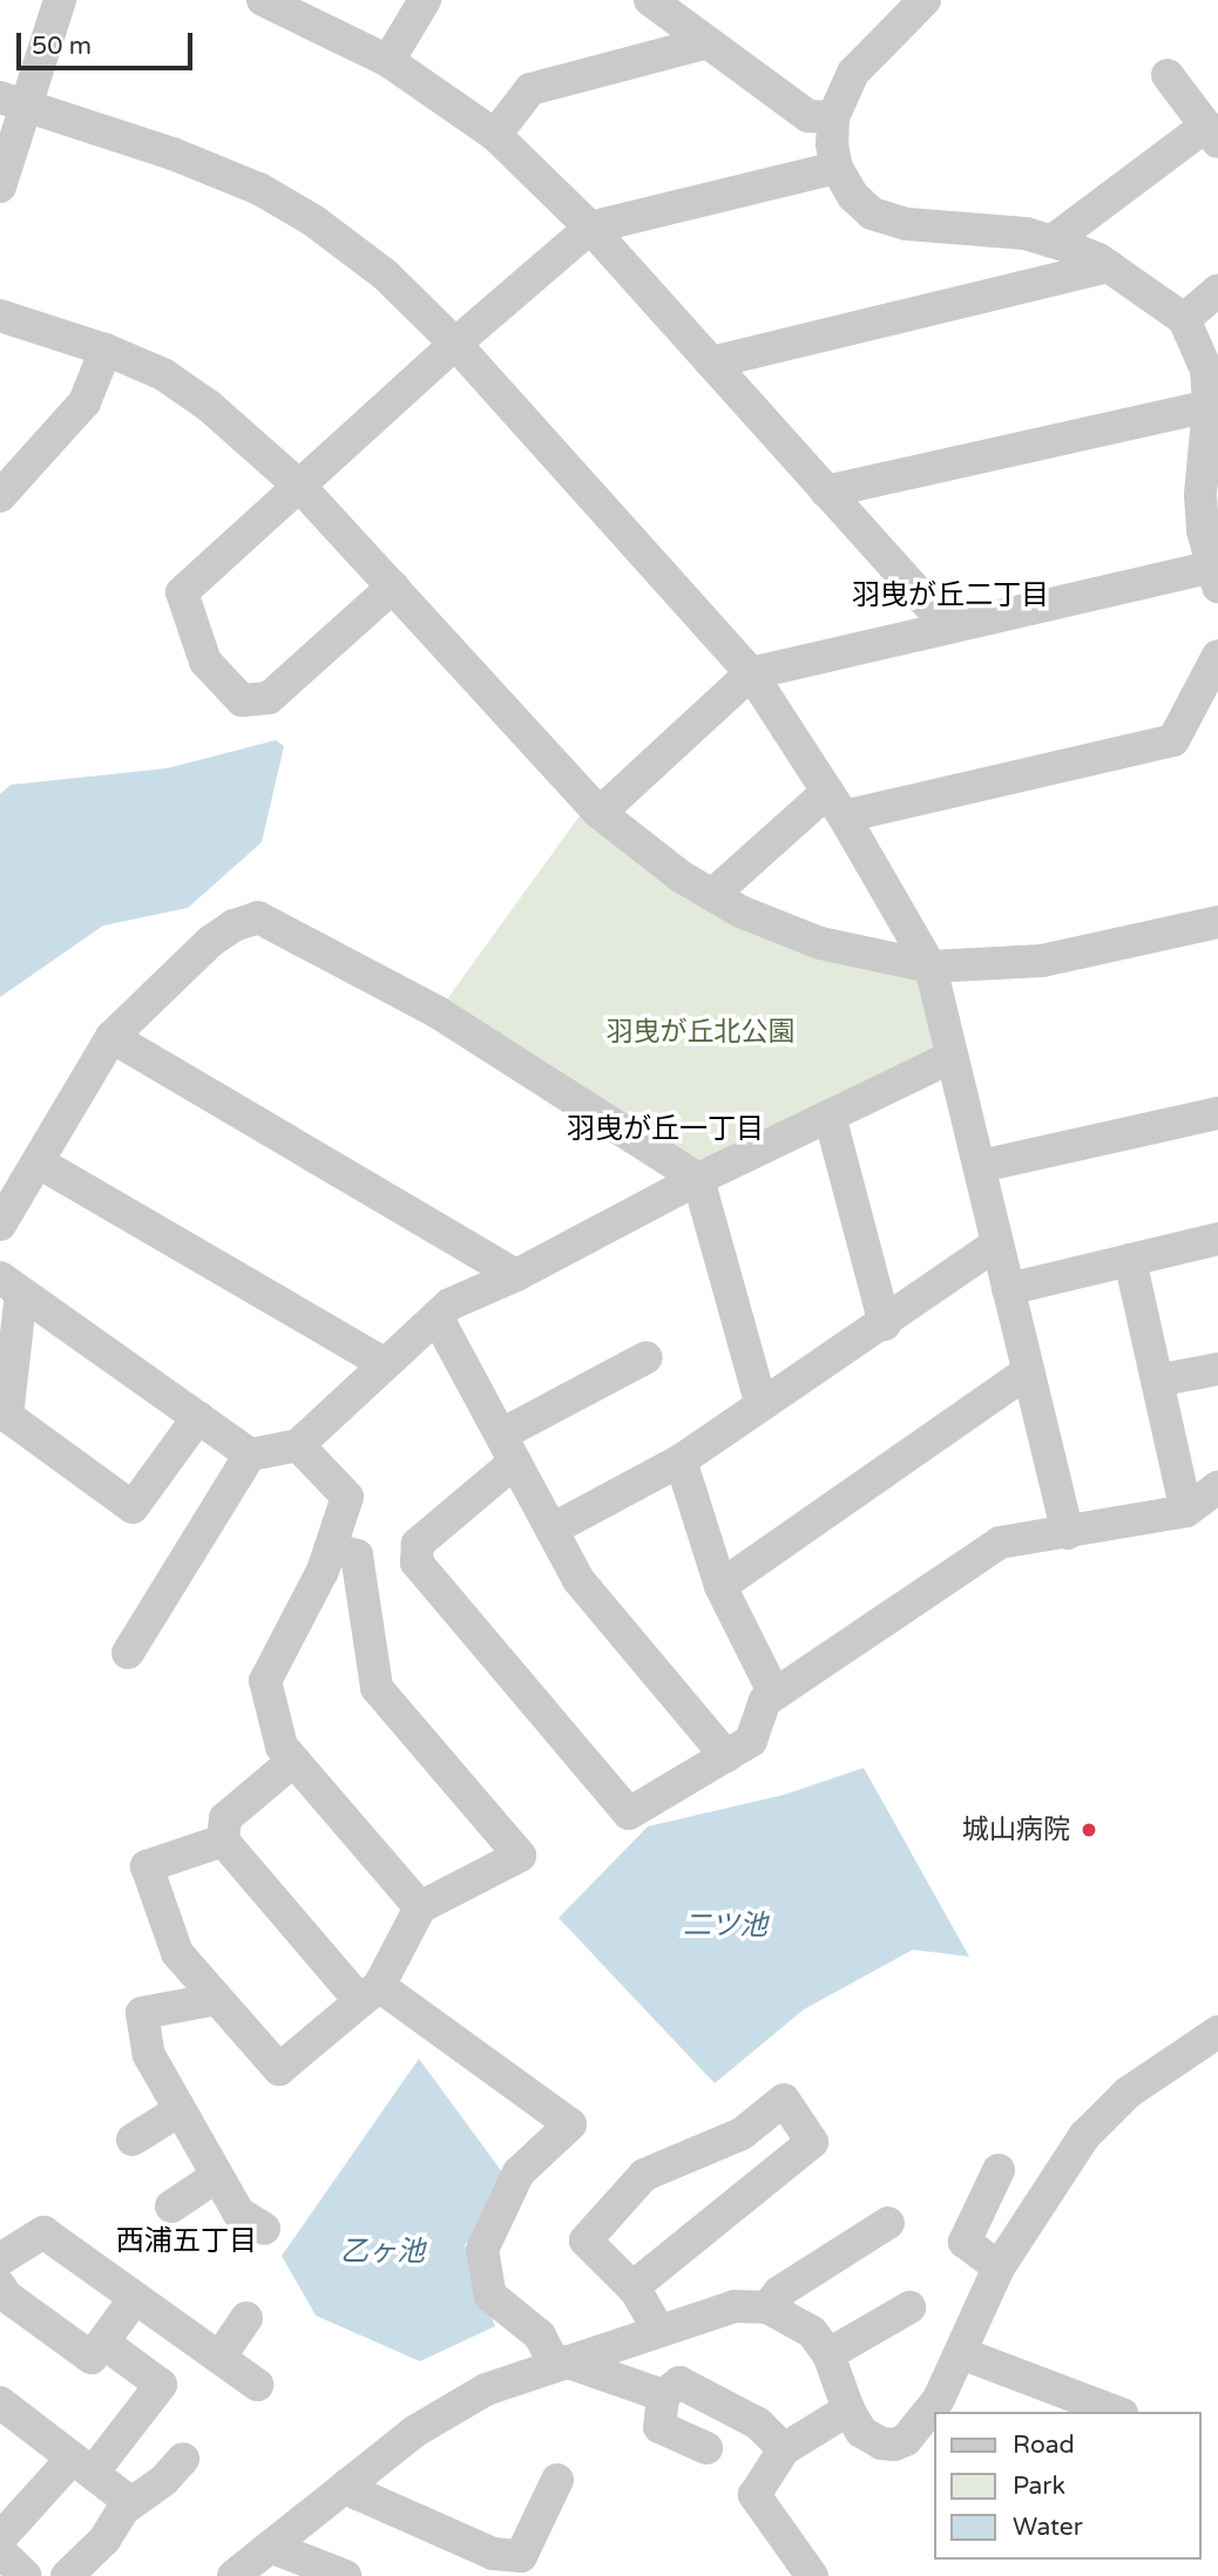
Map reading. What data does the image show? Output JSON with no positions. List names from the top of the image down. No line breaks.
{"districts":["羽曳が丘二丁目","羽曳が丘一丁目","西浦五丁目"],"water":["二ツ池","乙ヶ池"],"parks":["羽曳が丘北公園"],"places":["城山病院"],"legend":["Road","Park","Water"],"scale_bar":"50 m"}
